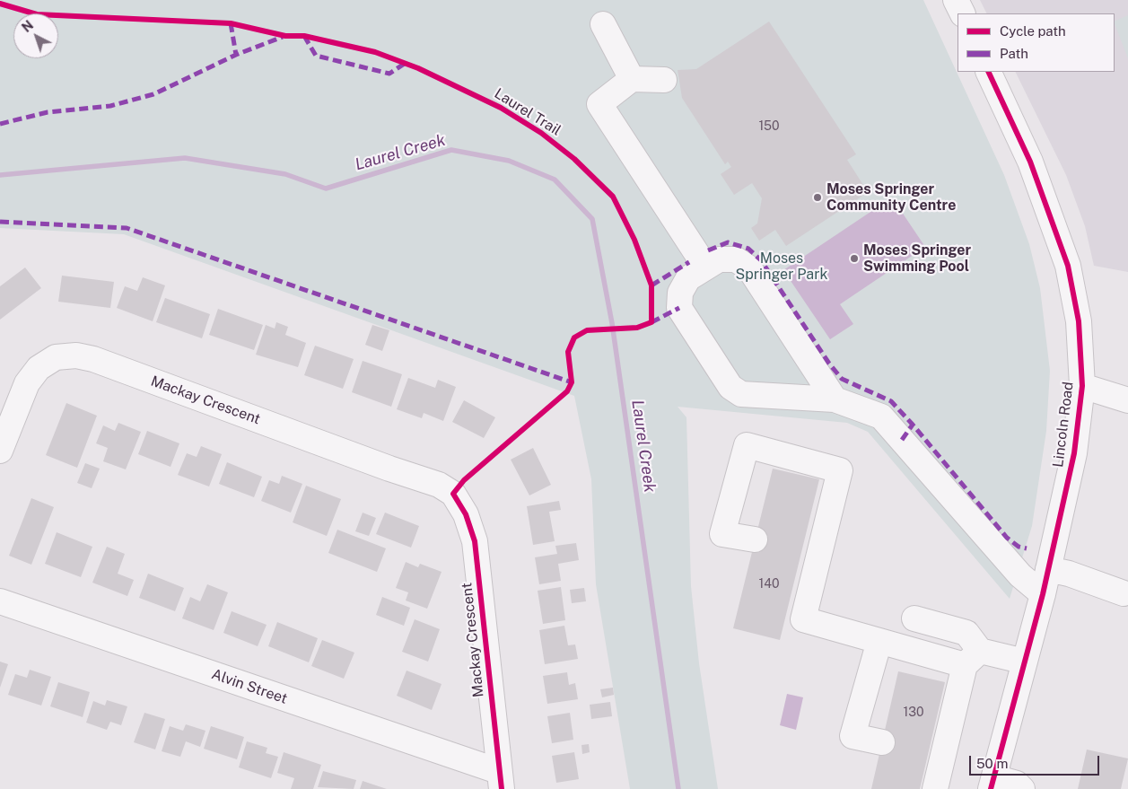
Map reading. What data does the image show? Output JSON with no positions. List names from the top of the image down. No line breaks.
{"streets":{"street":["Mackay Crescent","Lincoln Road","Alvin Street"],"cycle path":["Laurel Trail"]},"crossings":[["Mackay Crescent","Alvin Street"]],"water":["Laurel Creek"],"parks":["Moses Springer Park"],"places":["Moses Springer Community Centre","Moses Springer Swimming Pool"],"house_numbers":["150","140","130"],"legend":["Cycle path","Path"],"scale_bar":"50 m","north":"top left"}
